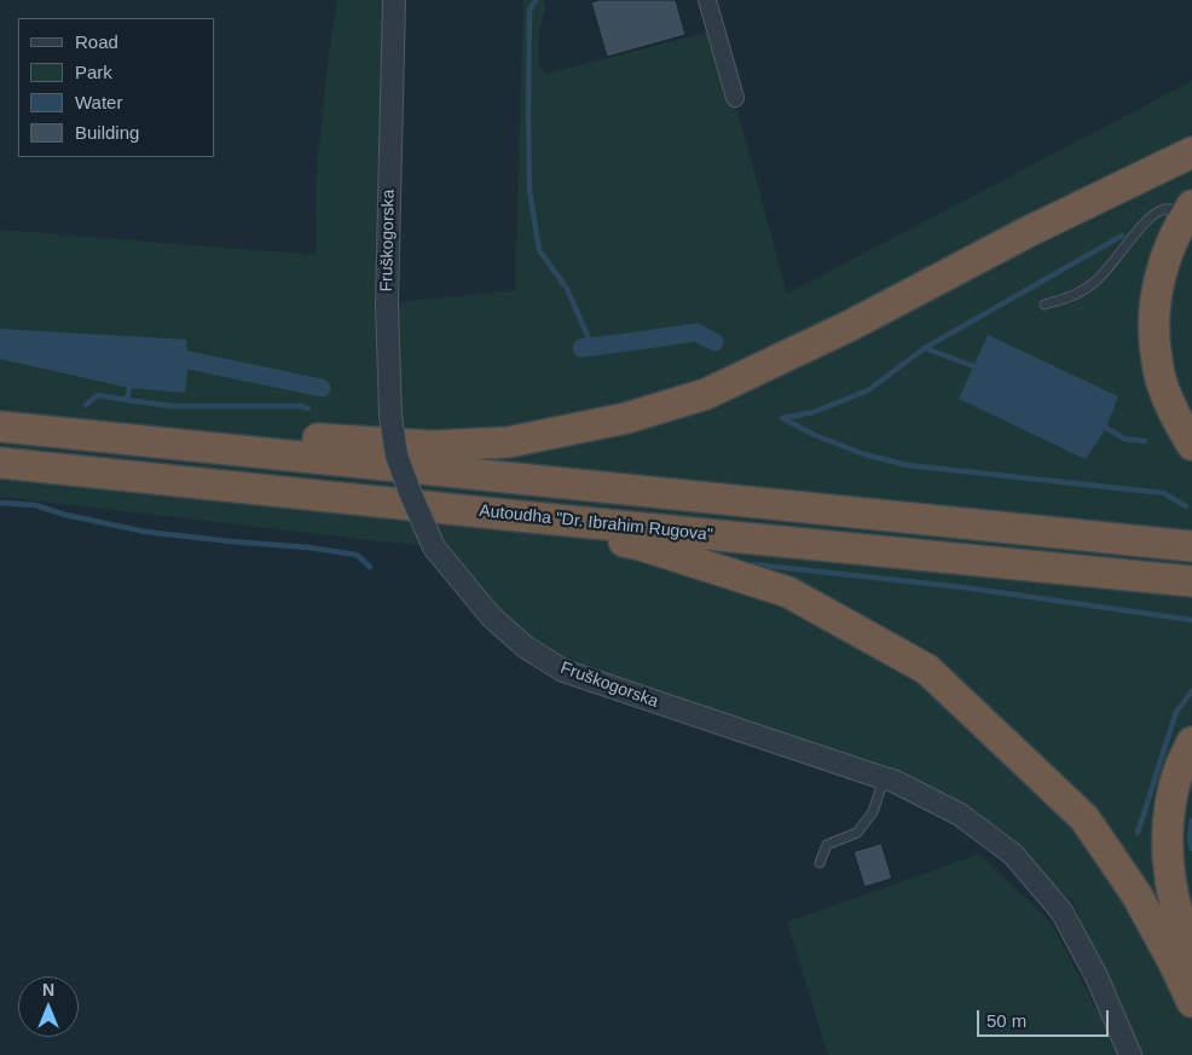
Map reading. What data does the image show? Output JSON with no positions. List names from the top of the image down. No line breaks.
{"streets":{"highway":["Autoudha \"Dr. Ibrahim Rugova\""],"street":["Fruškogorska"]},"legend":["Road","Park","Water","Building"],"scale_bar":"50 m","north":"top"}
